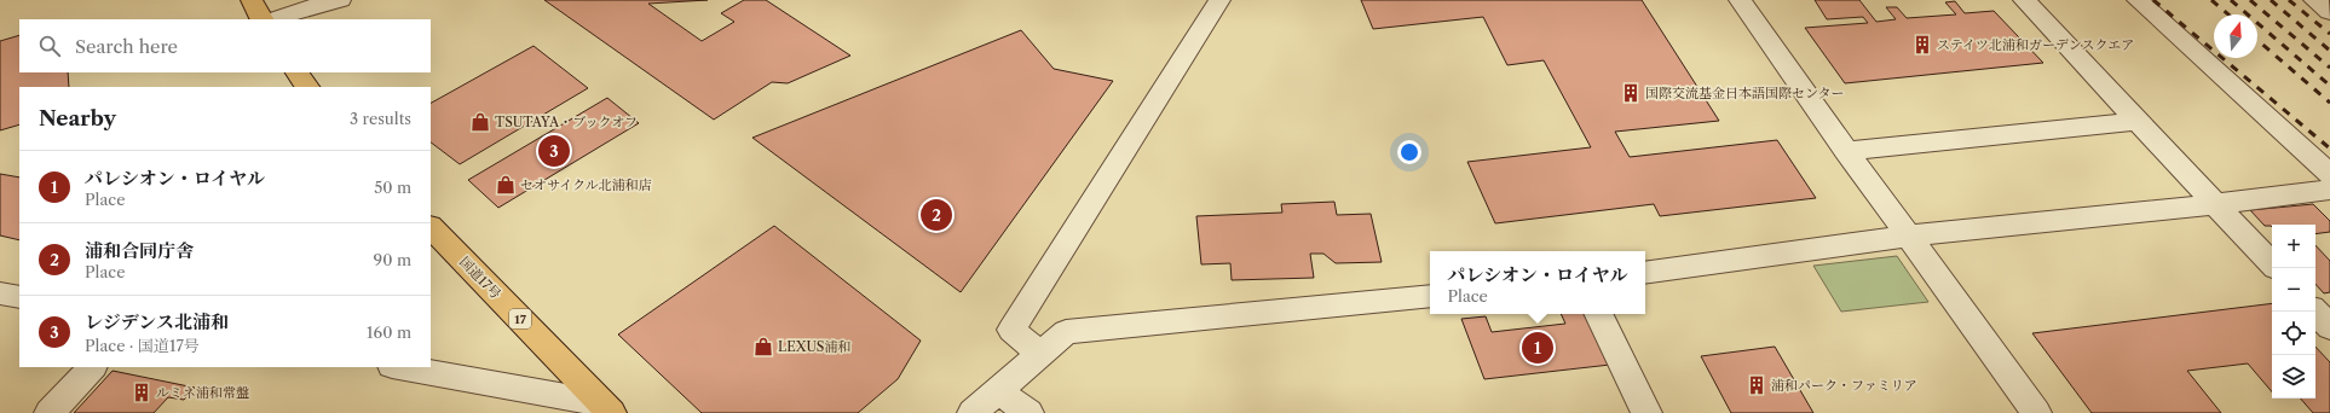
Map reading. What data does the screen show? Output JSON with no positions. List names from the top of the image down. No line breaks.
{"streets":{"highway":["国道17号","17"]},"places":{"building":["ステイツ北浦和ガーデンスクエア","国際交流基金日本語国際センター","浦和パーク・ファミリア","ルミネ浦和常盤"],"shop":["TSUTAYA・ブックオフ","セオサイクル北浦和店","LEXUS浦和"]},"north":"top","page":{"search":"Search here","heading":["Nearby","3 results"],"pins":["3","2","1"],"list":[{"mark":"1","name":"パレシオン・ロイヤル","note":"Place","value":"50 m"},{"mark":"2","name":"浦和合同庁舎","note":"Place","value":"90 m"},{"mark":"3","name":"レジデンス北浦和","note":"Place · 国道17号","value":"160 m"}],"map_buttons":["+","−"],"popup":["パレシオン・ロイヤル","Place"]}}
